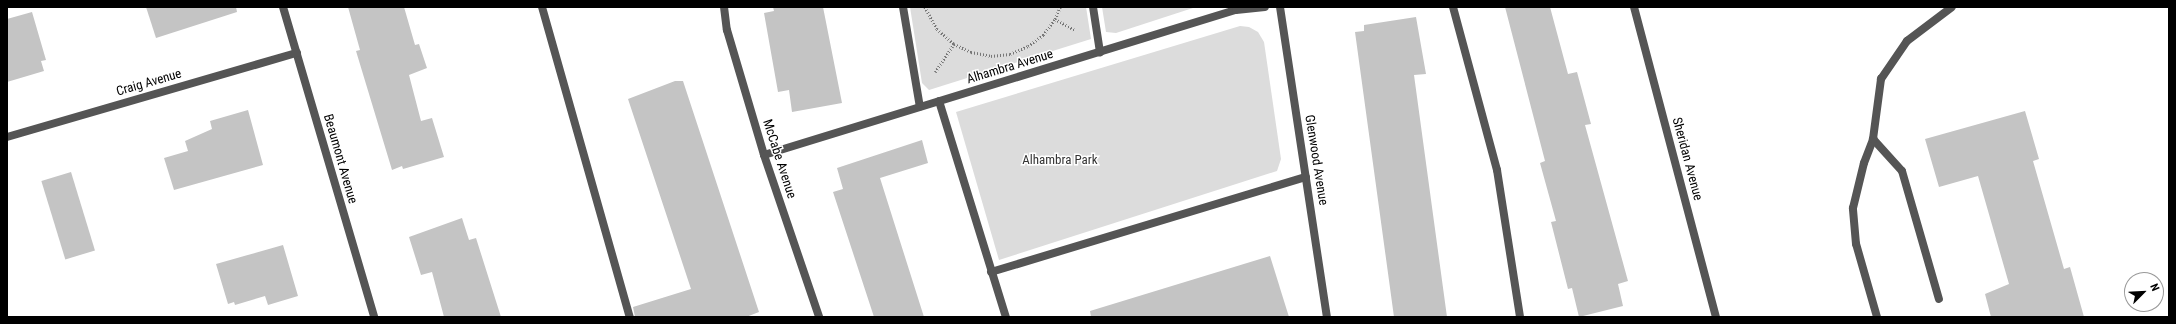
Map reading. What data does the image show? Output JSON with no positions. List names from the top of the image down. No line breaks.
{"streets":{"street":["Alhambra Avenue","Craig Avenue","Beaumont Avenue","McCabe Avenue","Sheridan Avenue","Glenwood Avenue"]},"crossings":[["Alhambra Avenue","McCabe Avenue"],["Craig Avenue","Beaumont Avenue"]],"parks":["Alhambra Park"],"north":"top right"}
